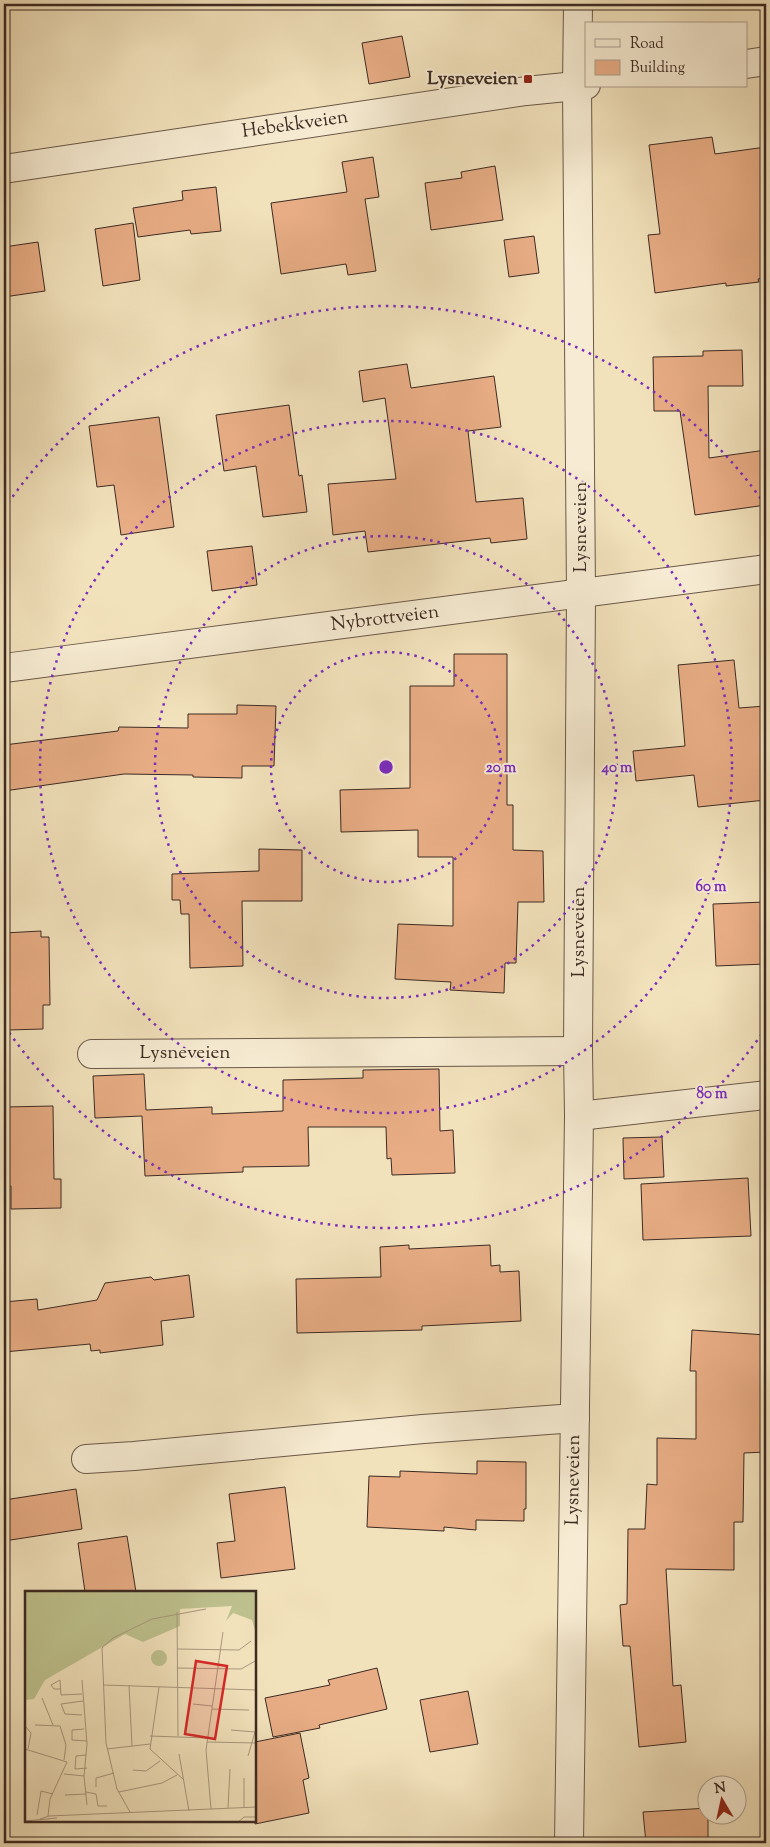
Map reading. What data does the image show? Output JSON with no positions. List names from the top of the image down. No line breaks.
{"streets":{"street":["Hebekkveien","Lysneveien","Nybrottveien"]},"crossings":[["Hebekkveien","Lysneveien"],["Lysneveien","Nybrottveien"]],"places":{"transit":["Lysneveien"]},"legend":["Road","Building"],"north":"top","rings":["20 m","40 m","60 m","80 m"]}
